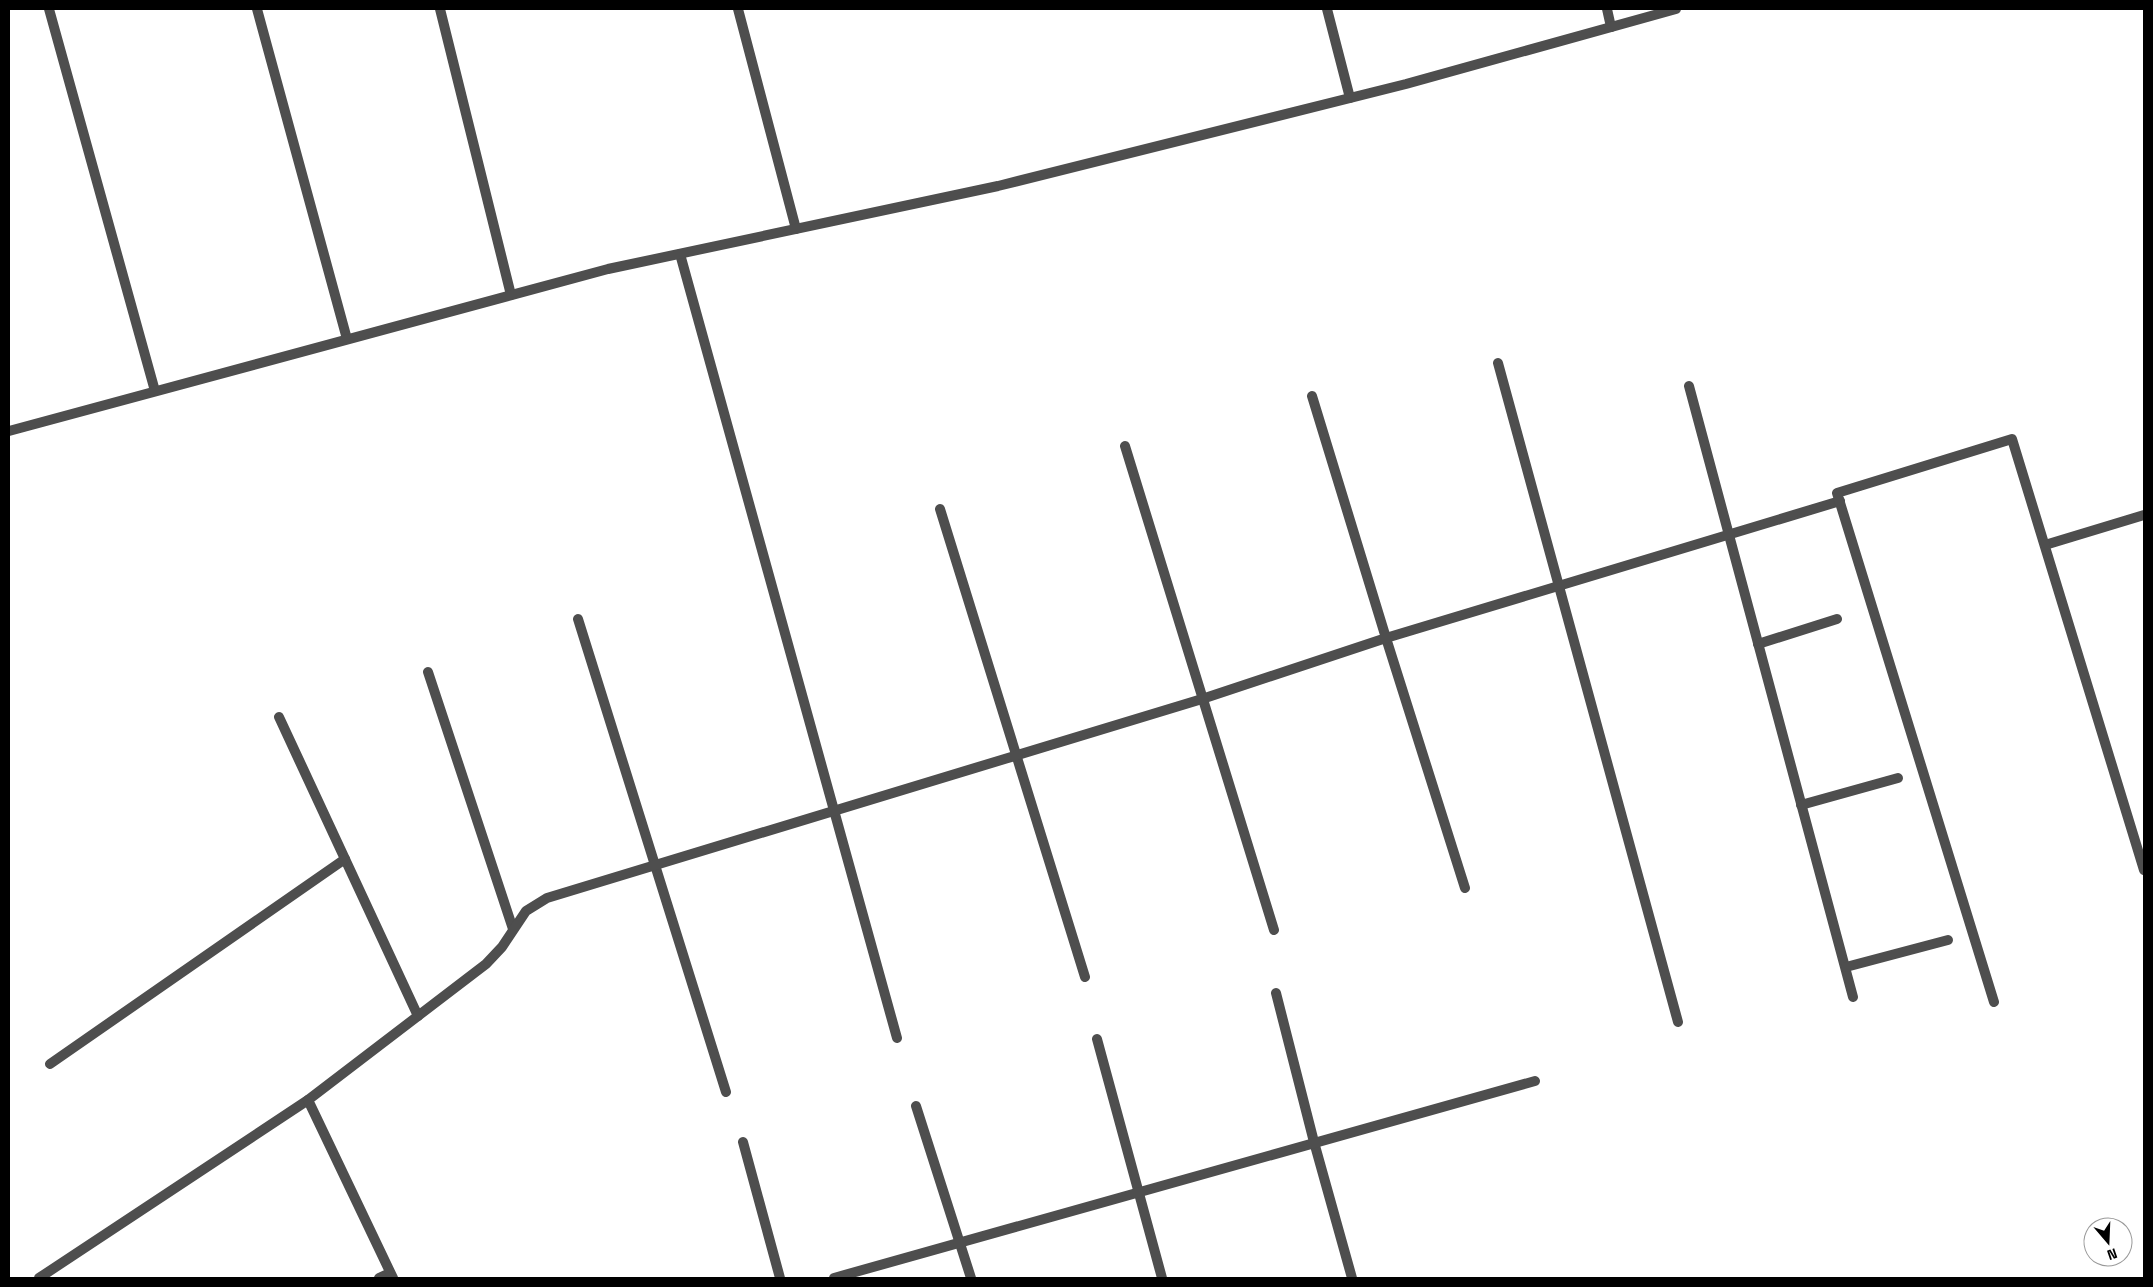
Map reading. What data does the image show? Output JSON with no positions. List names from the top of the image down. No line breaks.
{"north":"bottom"}
